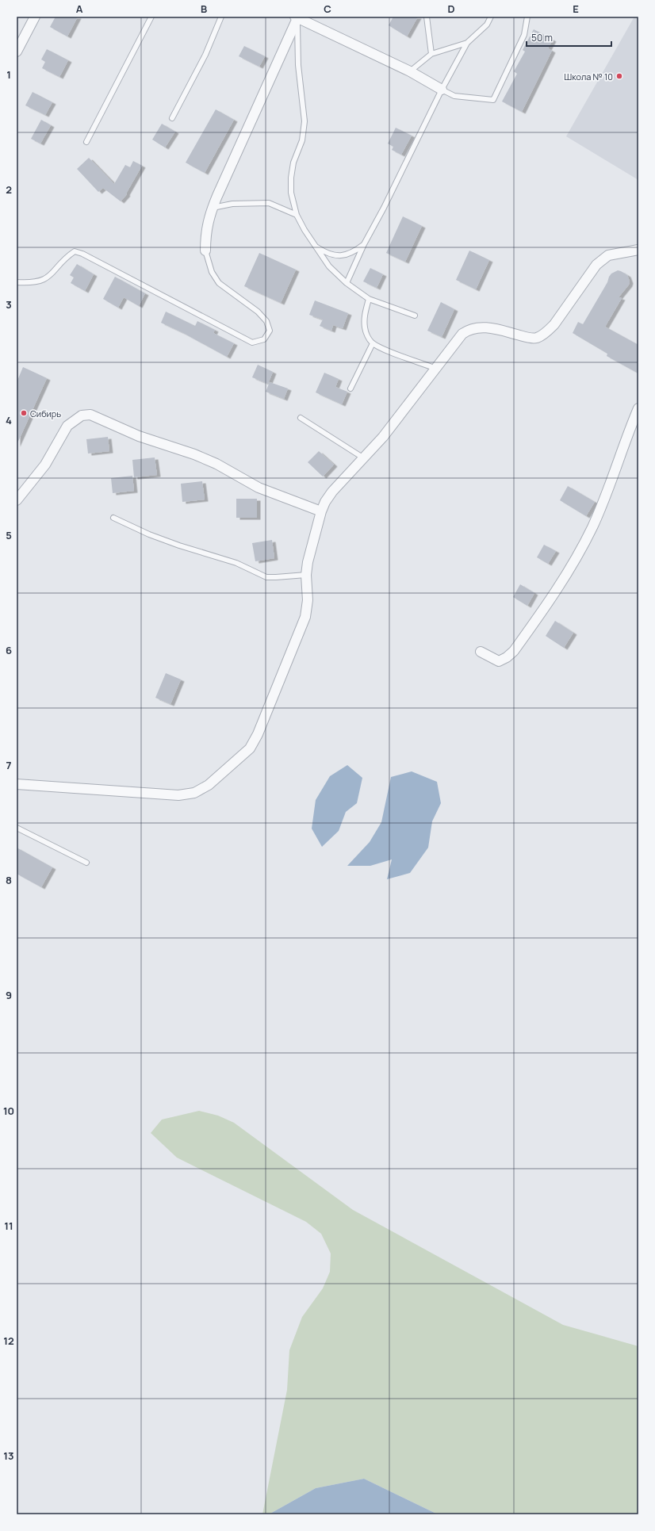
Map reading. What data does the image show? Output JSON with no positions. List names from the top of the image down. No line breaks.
{"places":["Школа № 10","Сибирь"],"scale_bar":"50 m","grid":{"columns":["A","B","C","D","E"],"rows":["1","2","3","4","5","6","7","8","9","10","11","12","13"]}}
